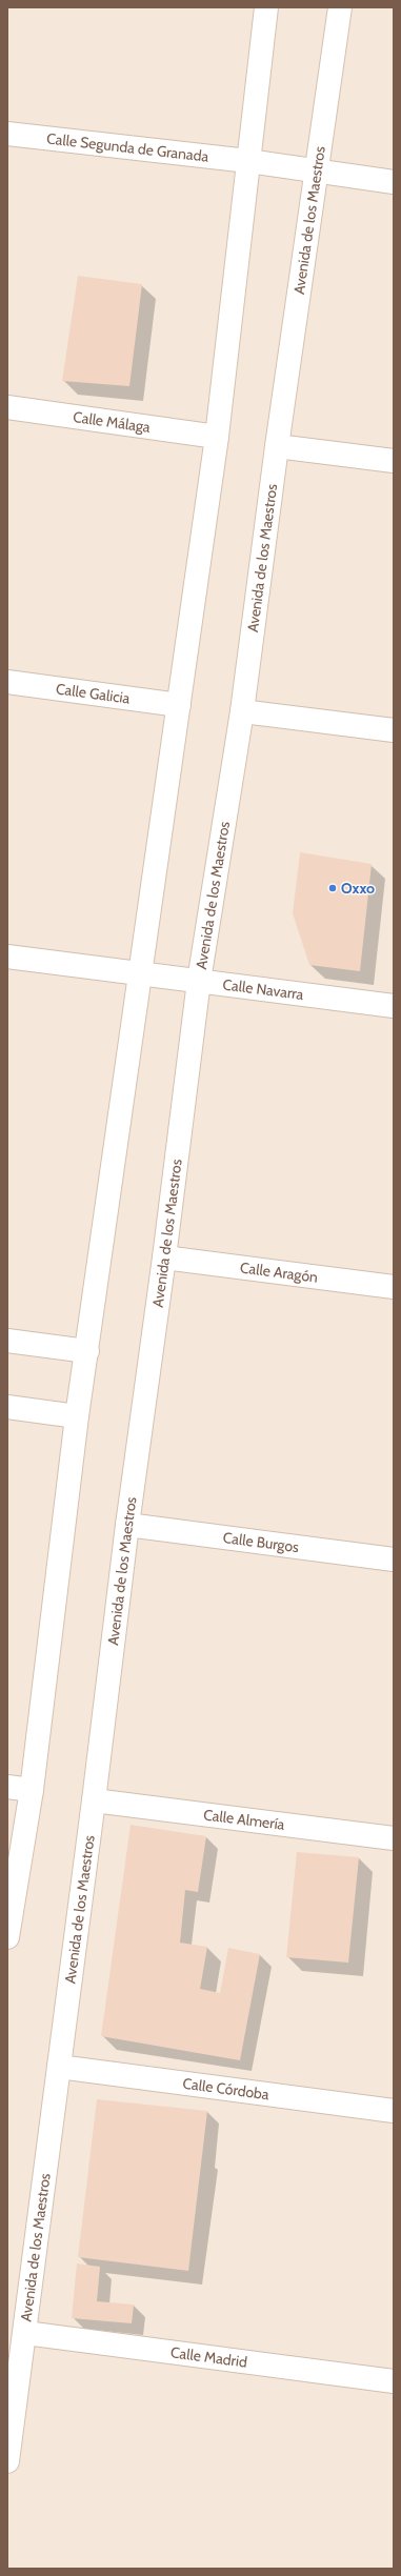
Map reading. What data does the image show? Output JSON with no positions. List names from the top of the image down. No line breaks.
{"streets":{"main road":["Calle Segunda de Granada","Avenida de los Maestros","Calle Málaga","Calle Galicia","Calle Navarra","Calle Aragón","Calle Burgos","Calle Almería","Calle Córdoba","Calle Madrid"]},"crossings":[["Calle Segunda de Granada","Avenida de los Maestros"],["Avenida de los Maestros","Calle Navarra"],["Avenida de los Maestros","Calle Aragón"],["Avenida de los Maestros","Calle Burgos"],["Avenida de los Maestros","Calle Almería"],["Avenida de los Maestros","Calle Córdoba"],["Avenida de los Maestros","Calle Madrid"]],"places":["Oxxo"]}
